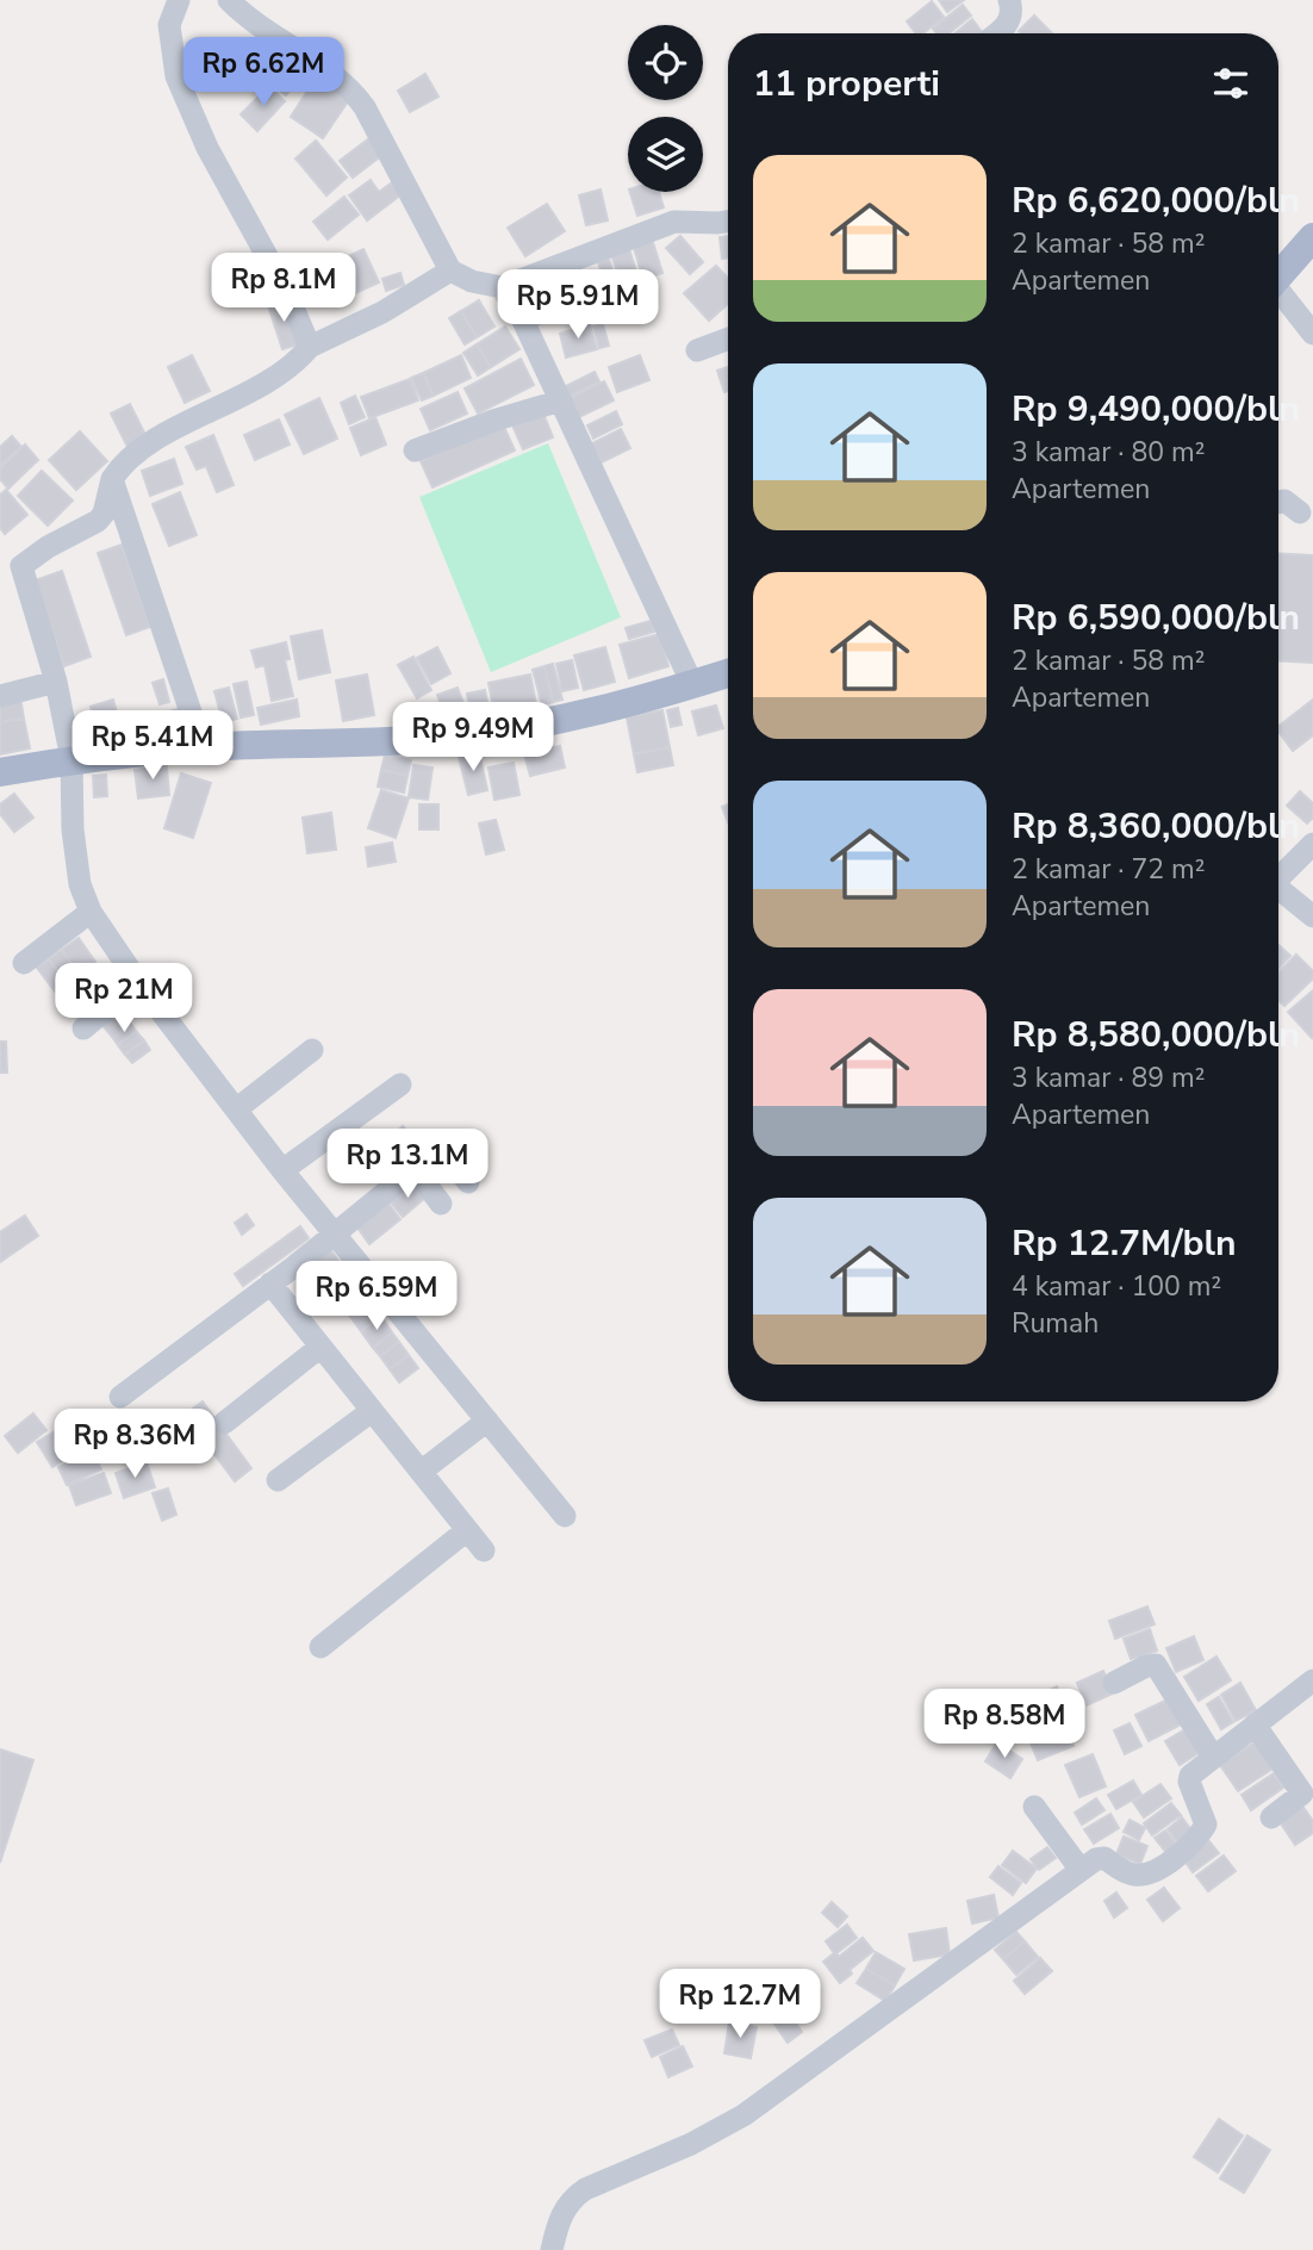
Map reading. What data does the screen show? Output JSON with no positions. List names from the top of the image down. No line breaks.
{"page":{"heading":"11 properti","price":["Rp 6.62M","Rp 8.1M","Rp 5.91M","Rp 9.49M","Rp 5.41M","Rp 21M","Rp 13.1M","Rp 6.59M","Rp 8.36M","Rp 8.58M","Rp 12.7M"],"list":[{"name":"Rp 6,620,000/bln","note":"2 kamar · 58 m² · Apartemen"},{"name":"Rp 9,490,000/bln","note":"3 kamar · 80 m² · Apartemen"},{"name":"Rp 6,590,000/bln","note":"2 kamar · 58 m² · Apartemen"},{"name":"Rp 8,360,000/bln","note":"2 kamar · 72 m² · Apartemen"},{"name":"Rp 8,580,000/bln","note":"3 kamar · 89 m² · Apartemen"},{"name":"Rp 12.7M/bln","note":"4 kamar · 100 m² · Rumah"}]}}
